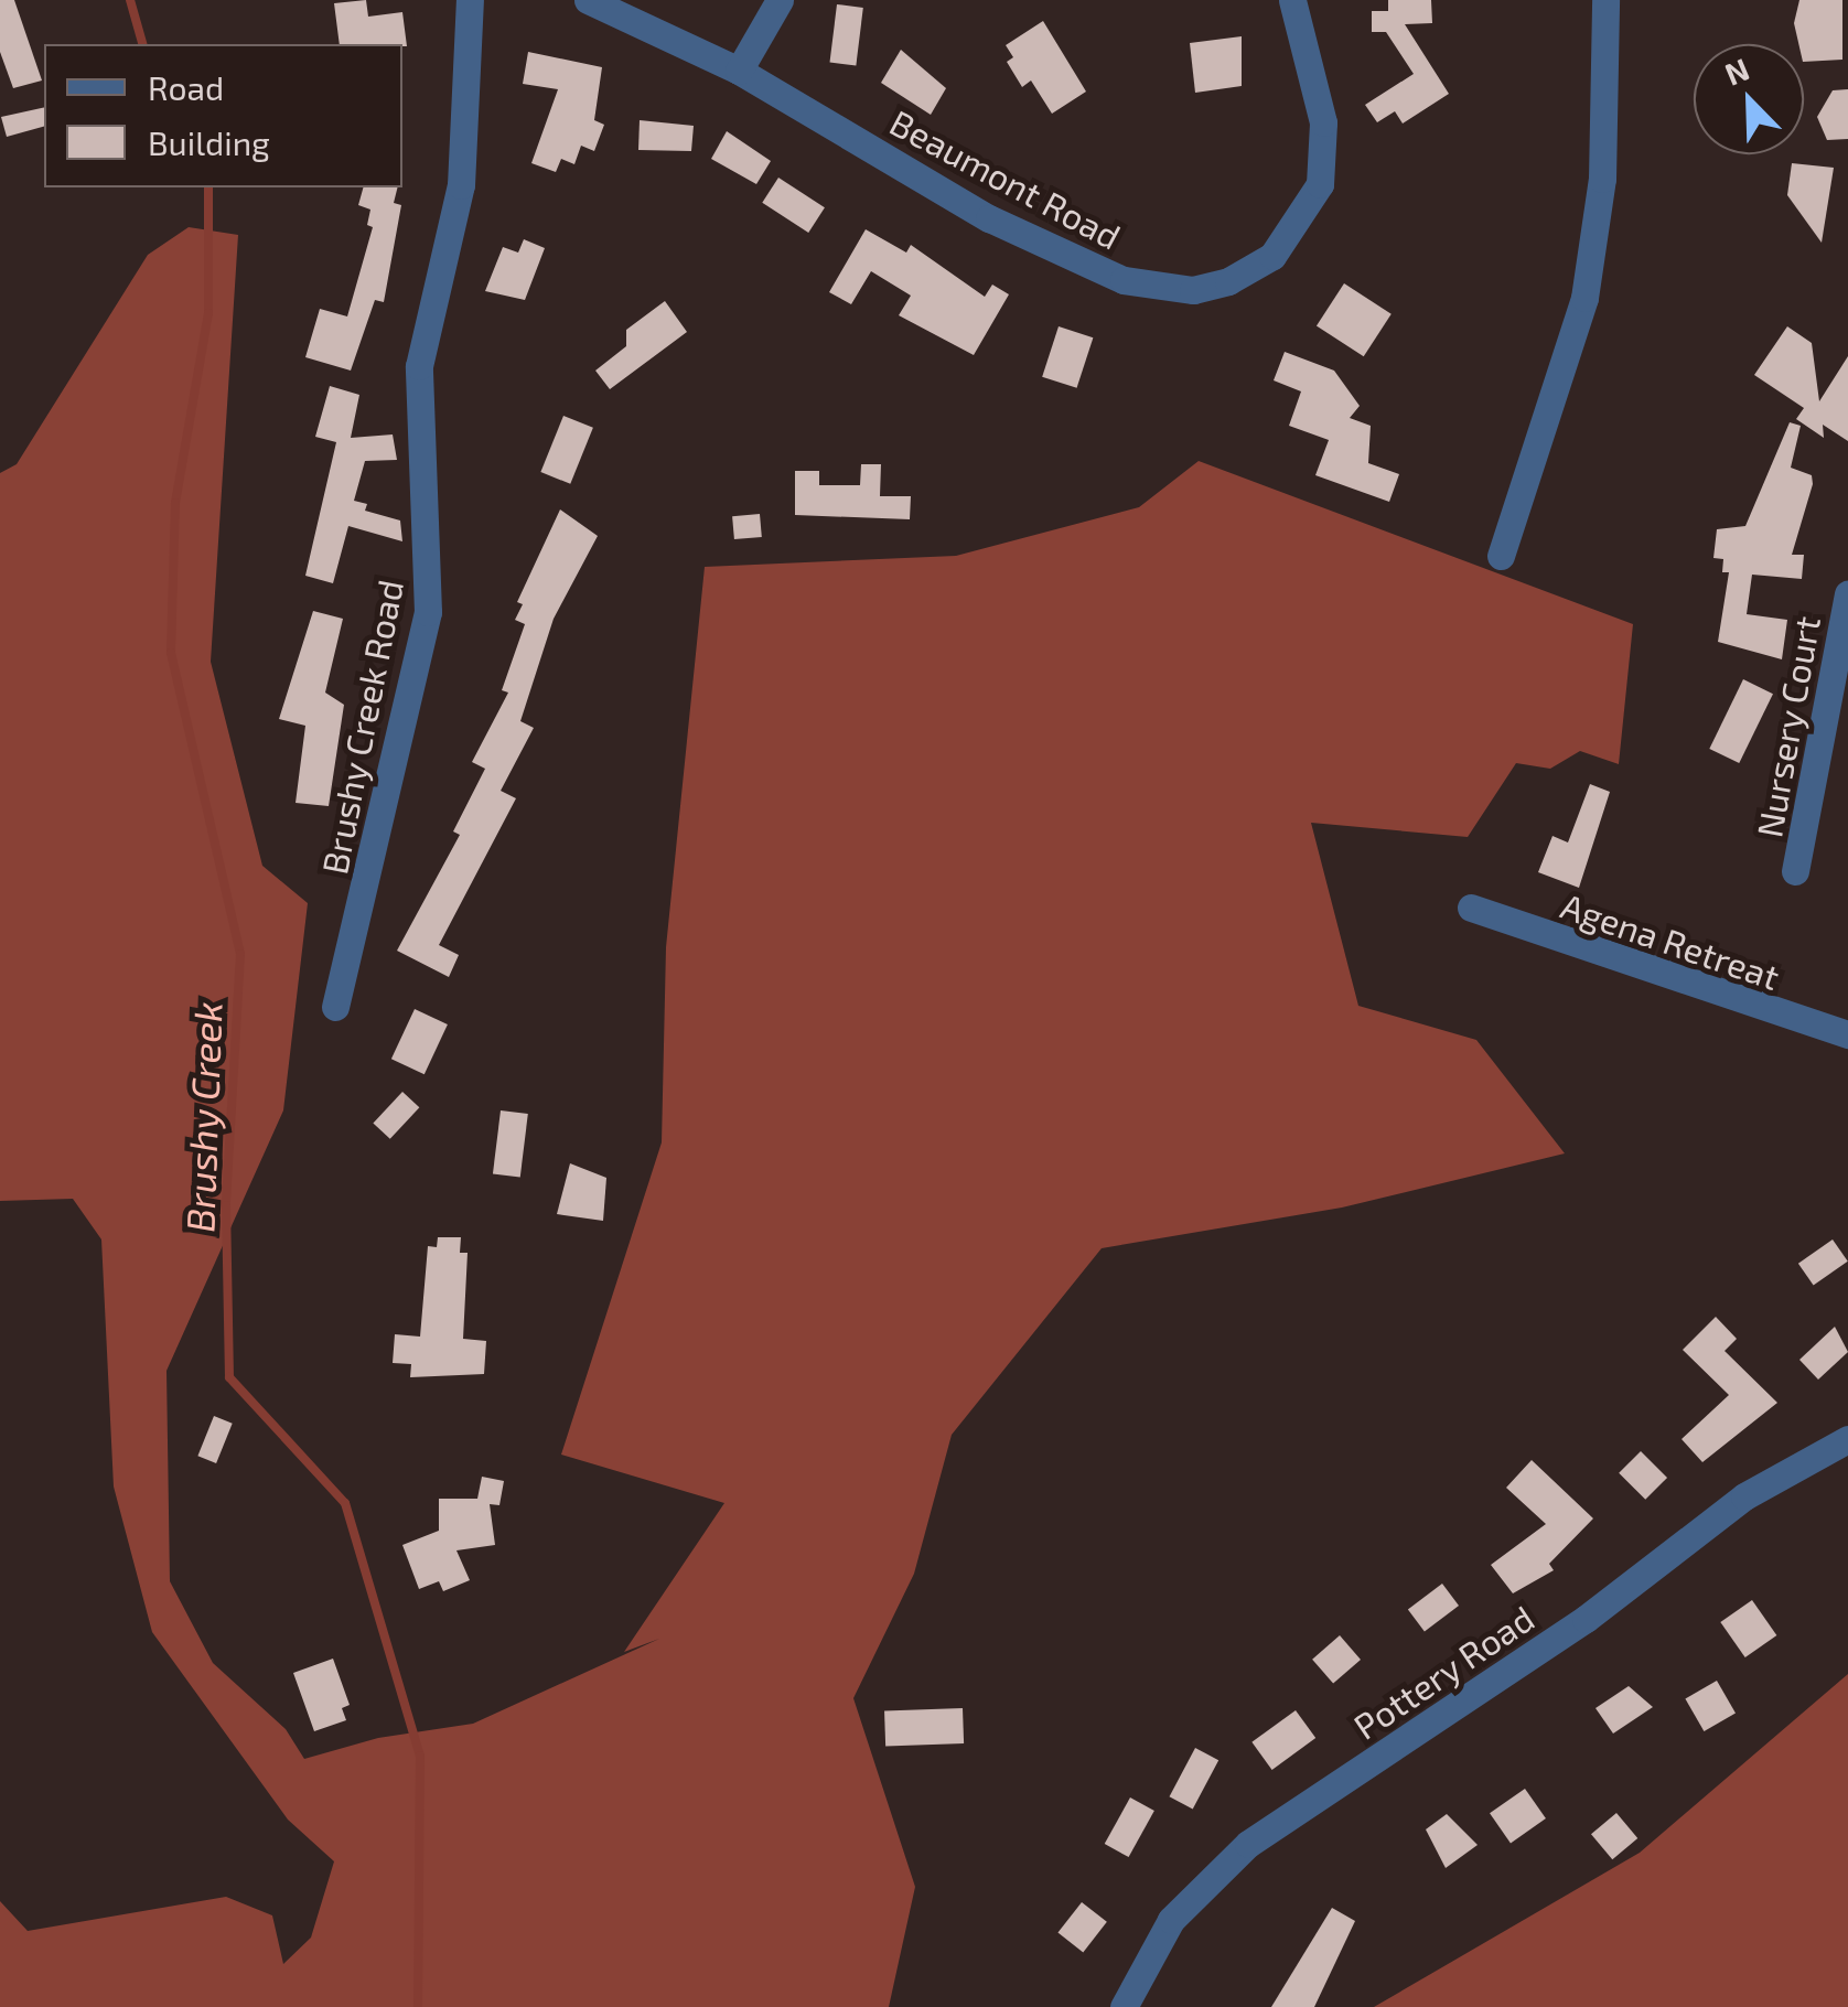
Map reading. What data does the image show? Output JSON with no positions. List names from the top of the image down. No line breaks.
{"streets":{"street":["Beaumont Road","Brushy Creek Road","Nursery Court","Agena Retreat","Pottery Road"]},"water":["Brushy Creek"],"legend":["Road","Building"],"north":"top left"}
